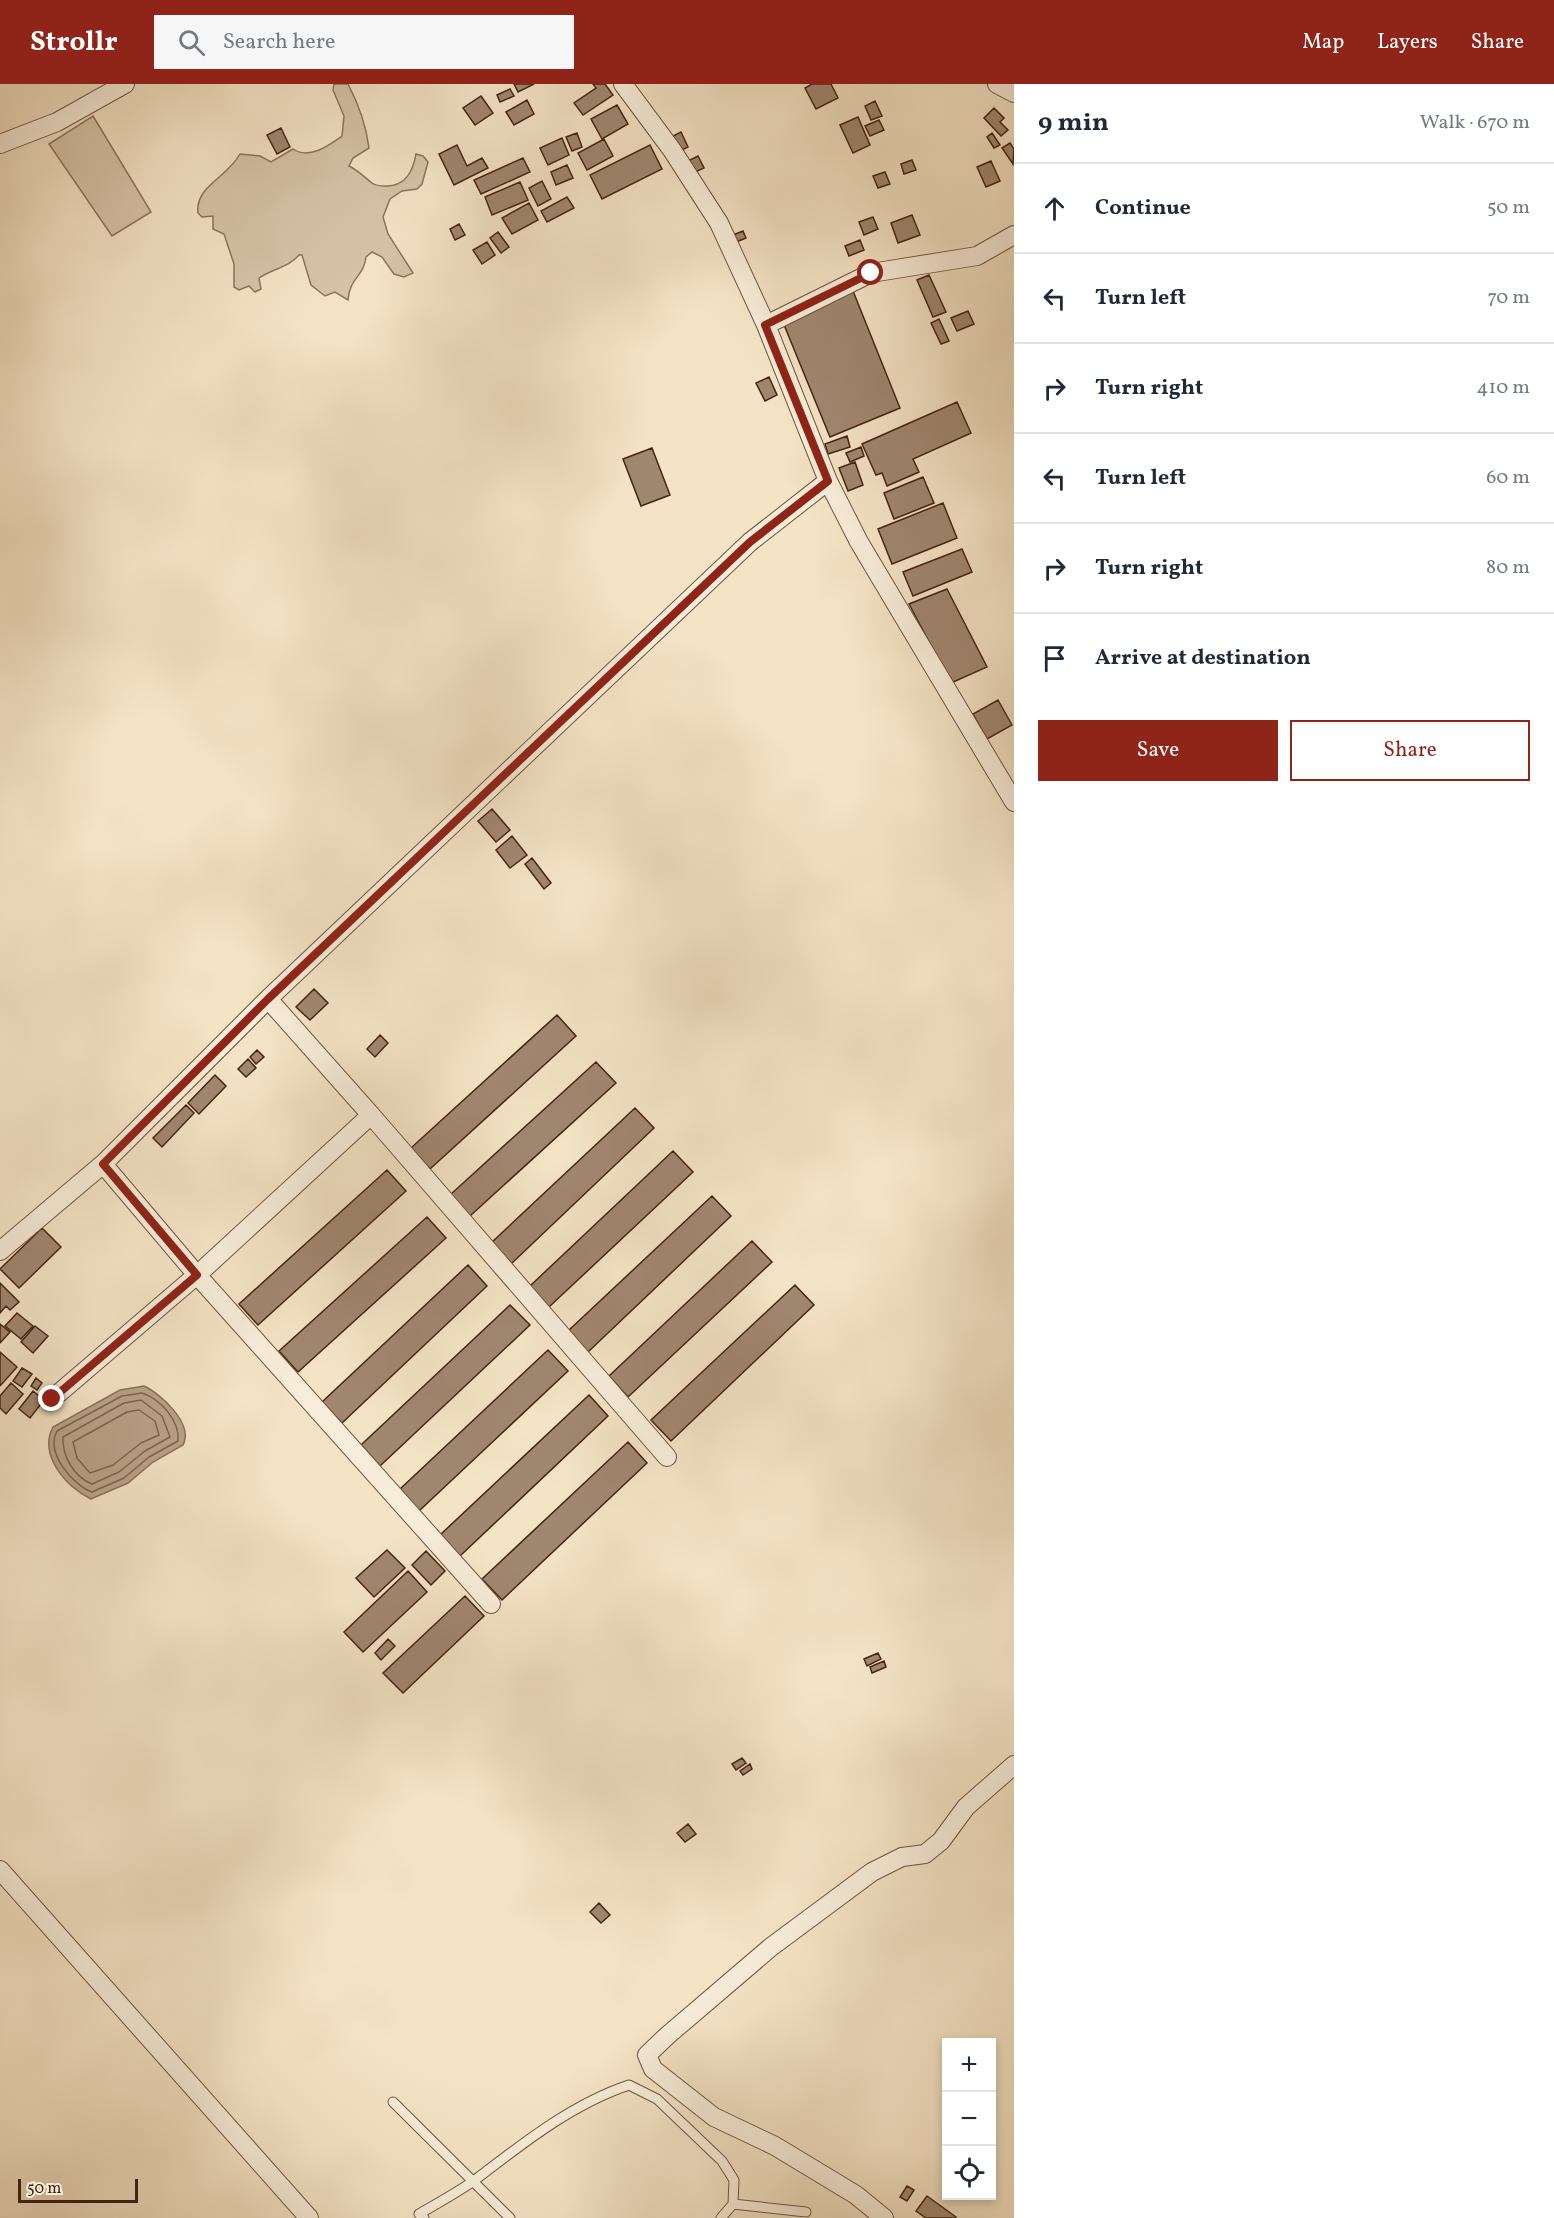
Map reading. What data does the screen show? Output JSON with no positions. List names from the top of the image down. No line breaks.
{"scale_bar":"50 m","page":{"header":"Strollr","search":"Search here","nav":["Map","Layers","Share"],"heading":["9 min","Walk · 670 m"],"list":[["Continue","50 m"],["Turn left","70 m"],["Turn right","410 m"],["Turn left","60 m"],["Turn right","80 m"],"Arrive at destination"],"buttons":["Save","Share"],"map_buttons":["+","−"],"scale":"50 m"}}
